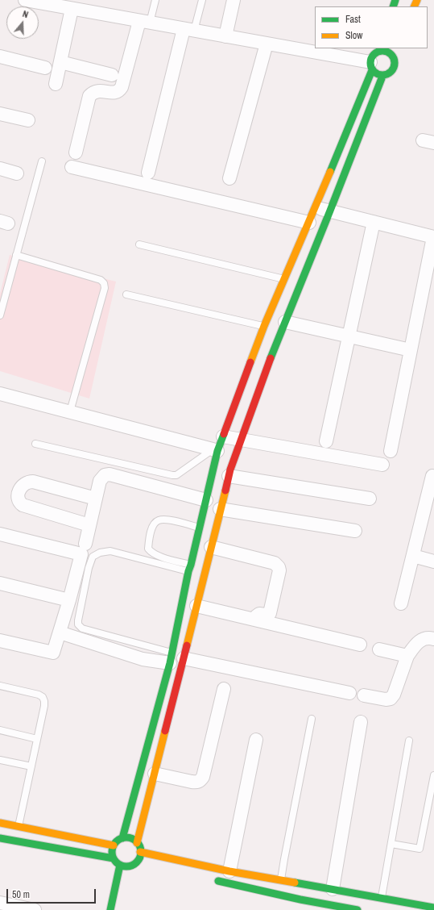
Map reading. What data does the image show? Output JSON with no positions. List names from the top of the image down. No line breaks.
{"legend":["Fast","Slow"],"scale_bar":"50 m","north":"top"}
